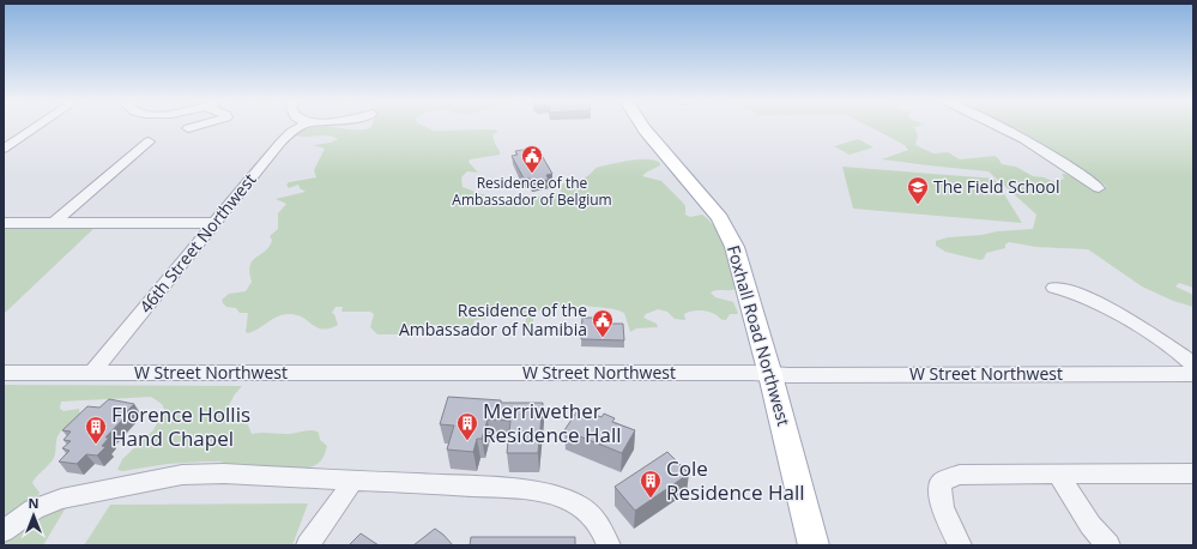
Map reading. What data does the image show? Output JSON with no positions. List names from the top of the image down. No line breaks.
{"streets":{"main road":["Foxhall Road Northwest"],"street":["46th Street Northwest","W Street Northwest"]},"crossings":[["46th Street Northwest","W Street Northwest"],["Foxhall Road Northwest","W Street Northwest"]],"places":{"public building":["Residence of the Ambassador of Belgium","Residence of the Ambassador of Namibia"],"school or university":["The Field School"],"building":["Merriwether Residence Hall","Florence Hollis Hand Chapel","Cole Residence Hall"]},"north":"top"}
